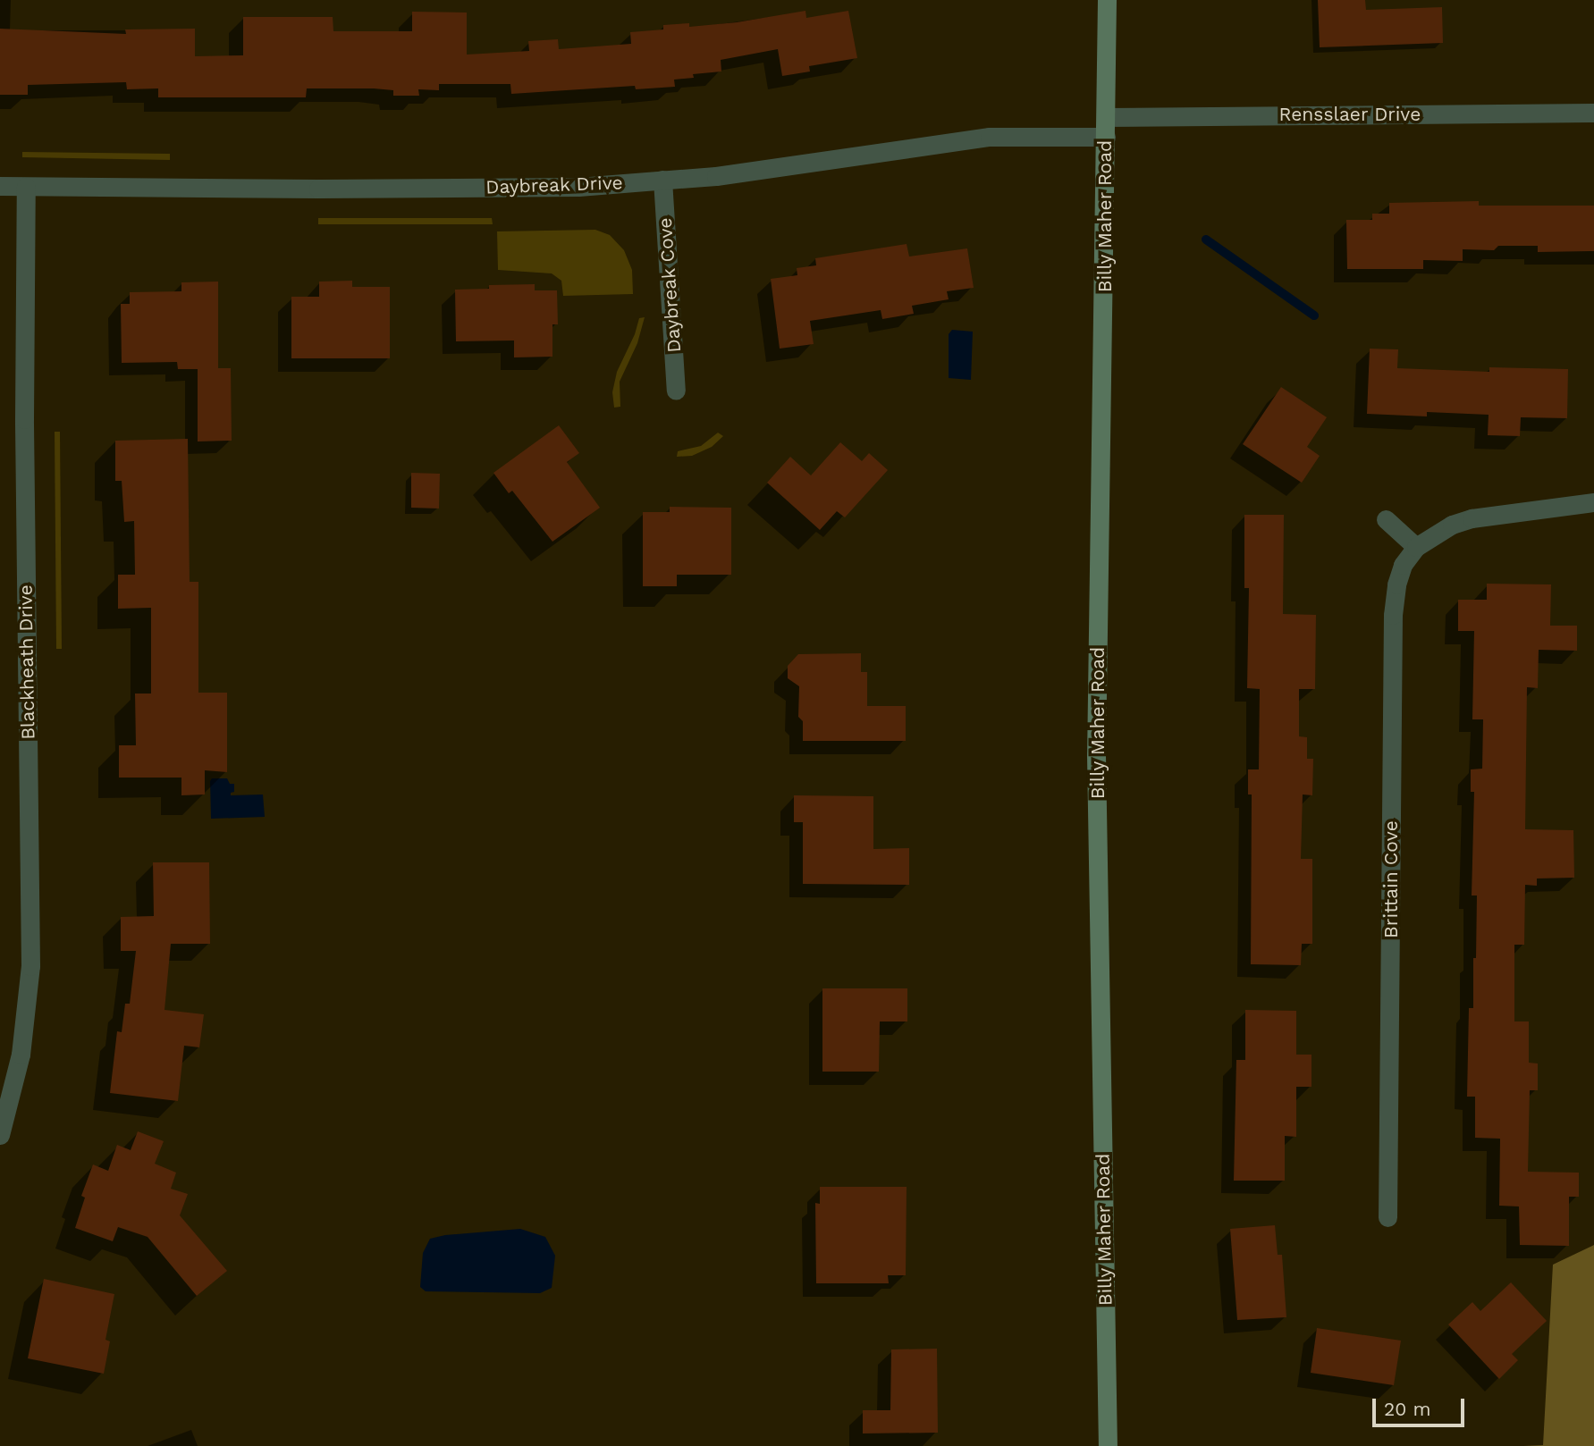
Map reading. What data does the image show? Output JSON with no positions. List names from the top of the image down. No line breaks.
{"streets":{"main road":["Billy Maher Road"],"street":["Rensslaer Drive","Daybreak Drive","Daybreak Cove","Blackheath Drive","Brittain Cove"]},"crossings":[["Rensslaer Drive","Billy Maher Road"],["Daybreak Drive","Billy Maher Road"],["Daybreak Drive","Daybreak Cove"],["Daybreak Drive","Blackheath Drive"]],"scale_bar":"20 m"}
